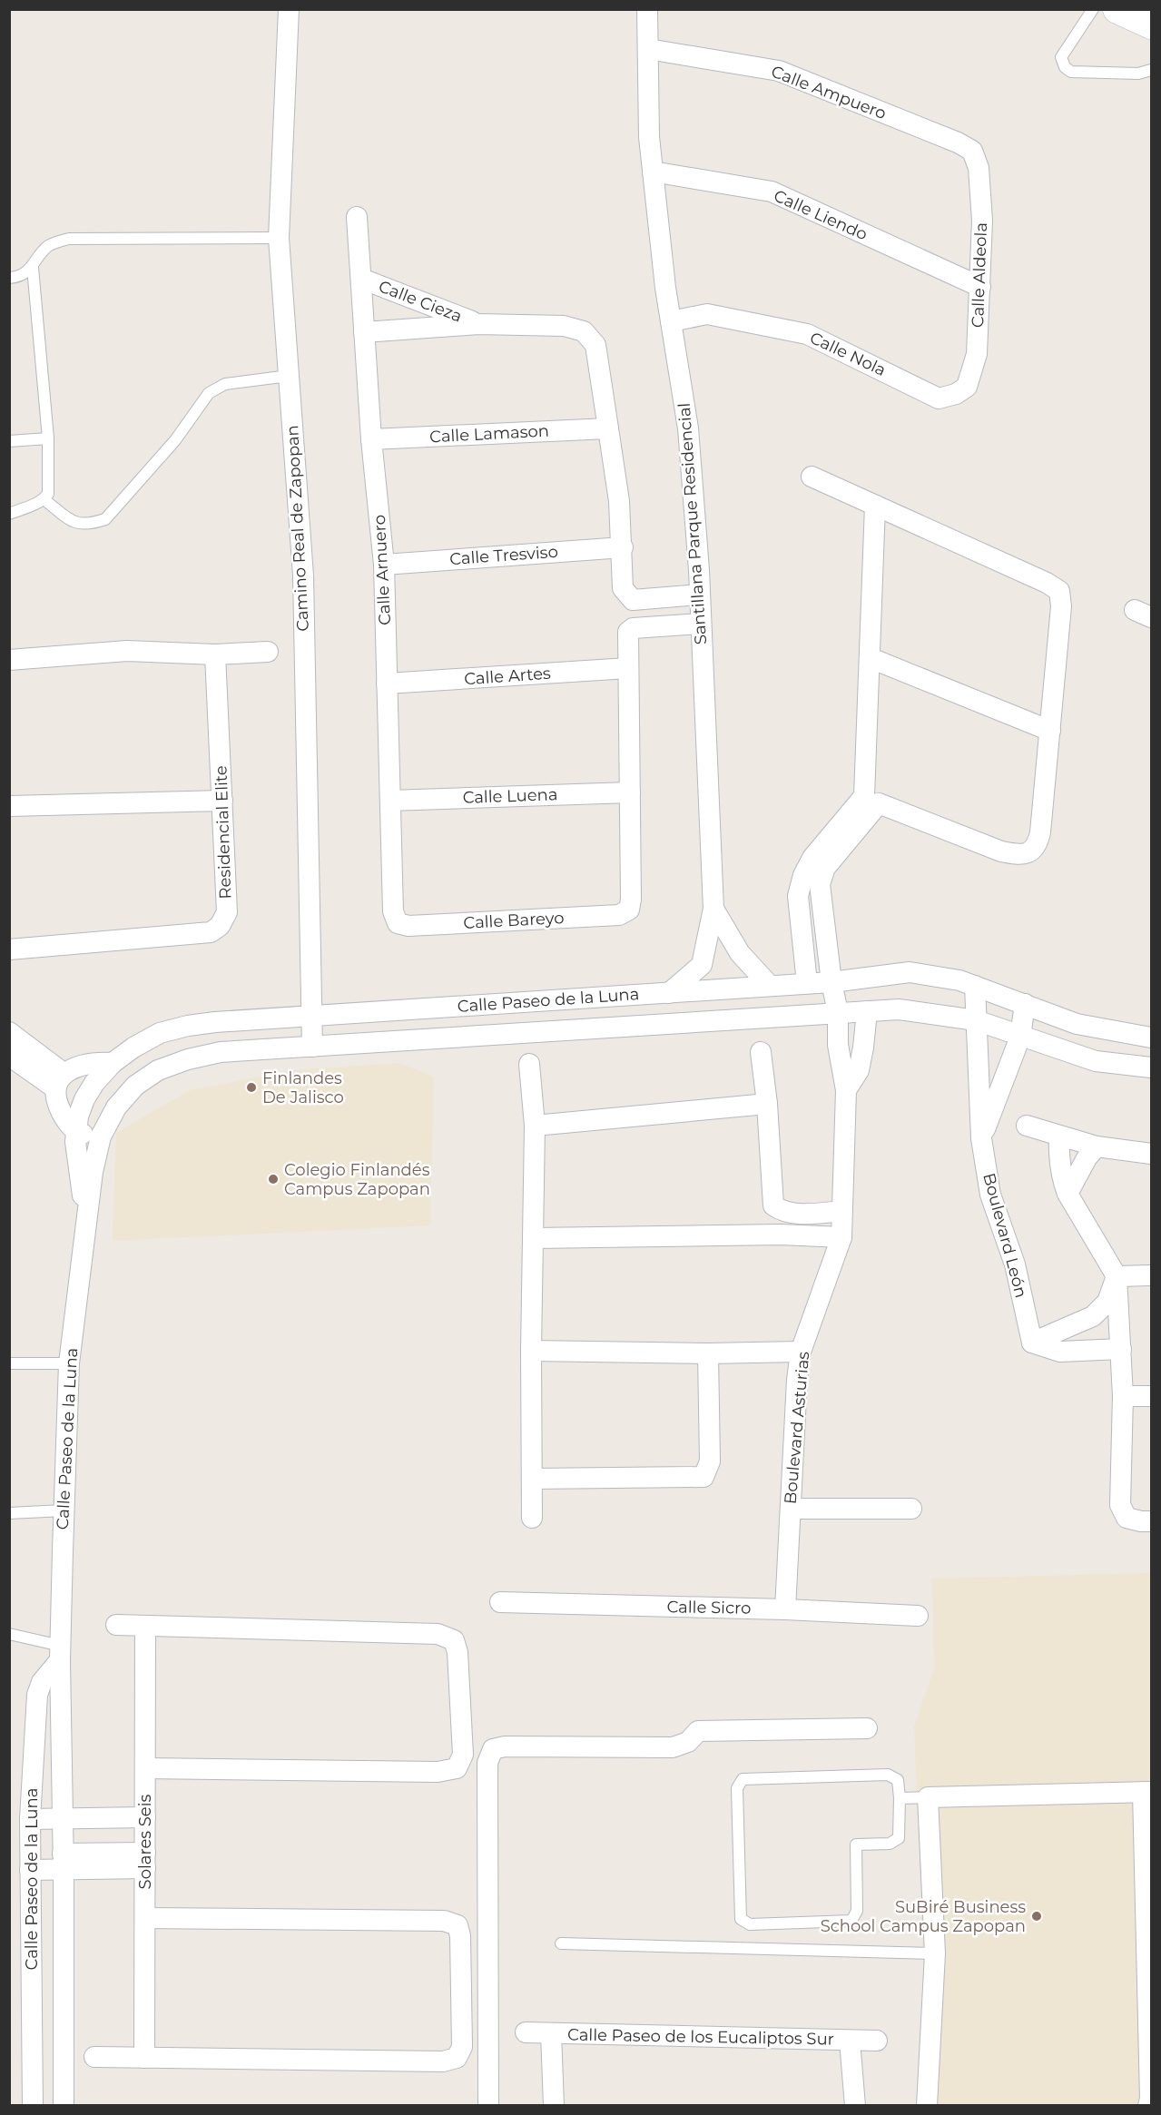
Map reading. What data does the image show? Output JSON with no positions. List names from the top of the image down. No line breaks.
{"streets":{"street":["Calle Ampuero","Calle Liendo","Calle Aldeola","Calle Cieza","Calle Nola","Calle Lamason","Santillana Parque Residencial","Camino Real de Zapopan","Calle Tresviso","Calle Arnuero","Calle Artes","Calle Luena","Residencial Elite","Calle Bareyo","Calle Paseo de la Luna","Boulevard León","Boulevard Asturias","Calle Sicro","Solares Seis","Calle Paseo de los Eucaliptos Sur"]},"crossings":[["Calle Ampuero","Calle Aldeola"],["Calle Ampuero","Santillana Parque Residencial"],["Calle Liendo","Calle Aldeola"],["Calle Liendo","Santillana Parque Residencial"],["Calle Aldeola","Calle Nola"],["Calle Cieza","Calle Lamason"],["Calle Cieza","Calle Arnuero"],["Calle Nola","Santillana Parque Residencial"],["Calle Lamason","Calle Arnuero"],["Camino Real de Zapopan","Calle Paseo de la Luna"],["Calle Tresviso","Calle Arnuero"],["Calle Arnuero","Calle Artes"],["Calle Arnuero","Calle Luena"],["Calle Arnuero","Calle Bareyo"],["Calle Luena","Calle Bareyo"],["Calle Paseo de la Luna","Boulevard León"],["Calle Paseo de la Luna","Boulevard Asturias"],["Boulevard Asturias","Calle Sicro"]],"places":["Finlandes De Jalisco","Colegio Finlandés Campus Zapopan","SuBiré Business School Campus Zapopan"]}
